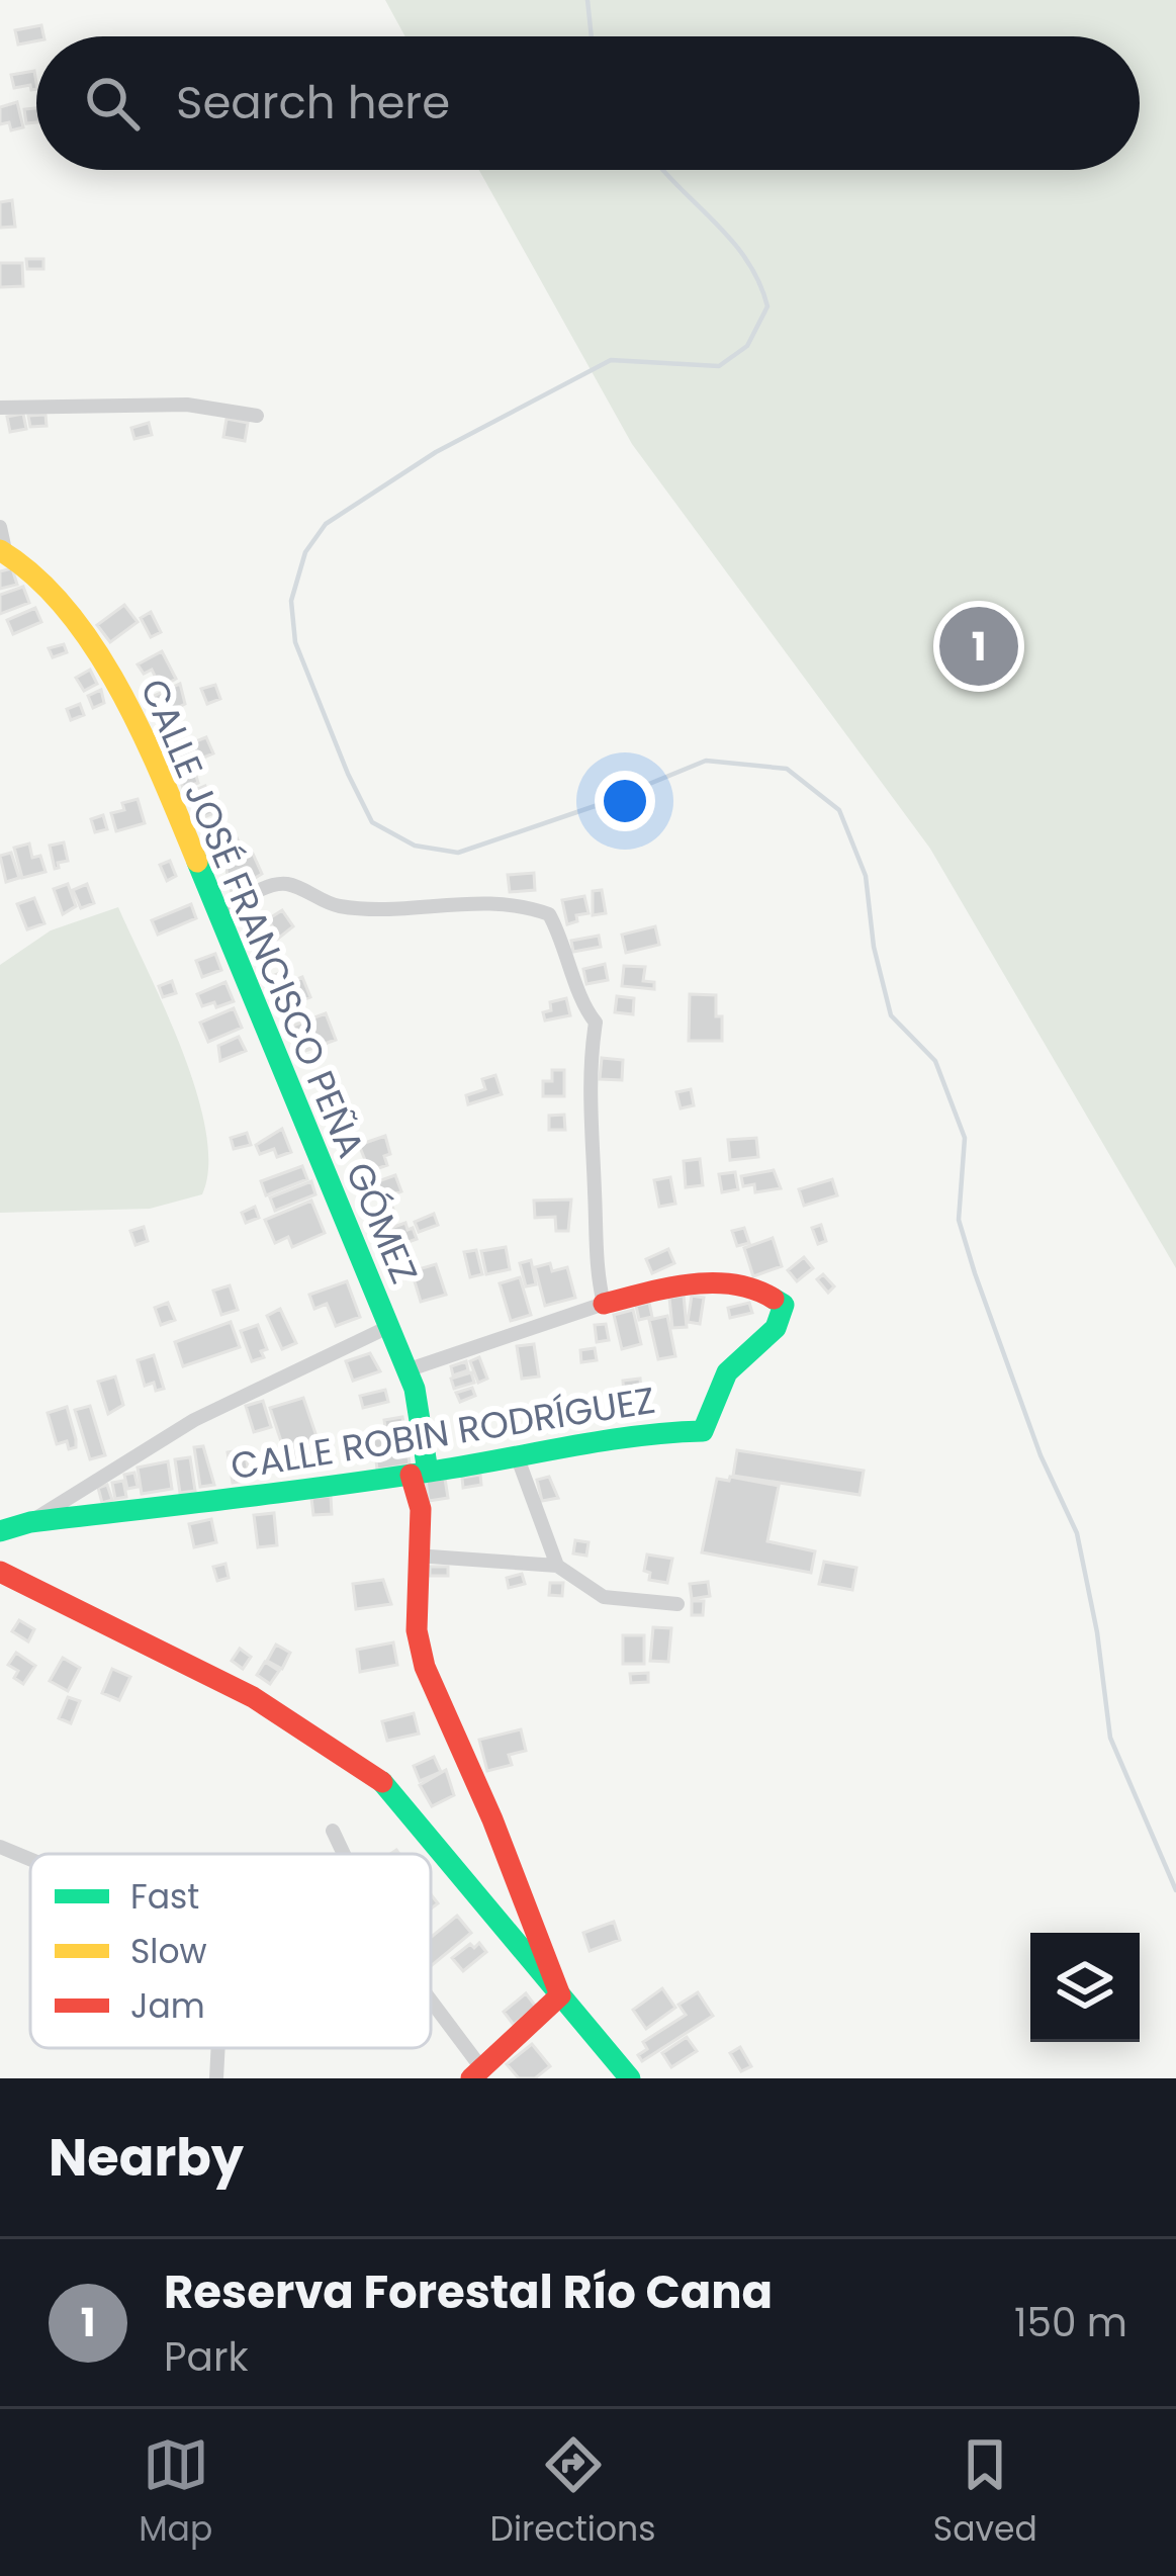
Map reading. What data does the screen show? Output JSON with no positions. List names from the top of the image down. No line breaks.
{"streets":{"street":["CALLE JOSÉ FRANCISCO PEÑA GÓMEZ","CALLE ROBIN RODRÍGUEZ"]},"crossings":[["CALLE JOSÉ FRANCISCO PEÑA GÓMEZ","CALLE ROBIN RODRÍGUEZ"]],"legend":["Fast","Slow","Jam"],"page":{"search":"Search here","pins":"1","heading":"Nearby","list":[{"mark":"1","name":"Reserva Forestal Río Cana","note":"Park","value":"150 m"}],"nav":["Map","Directions","Saved"]}}
